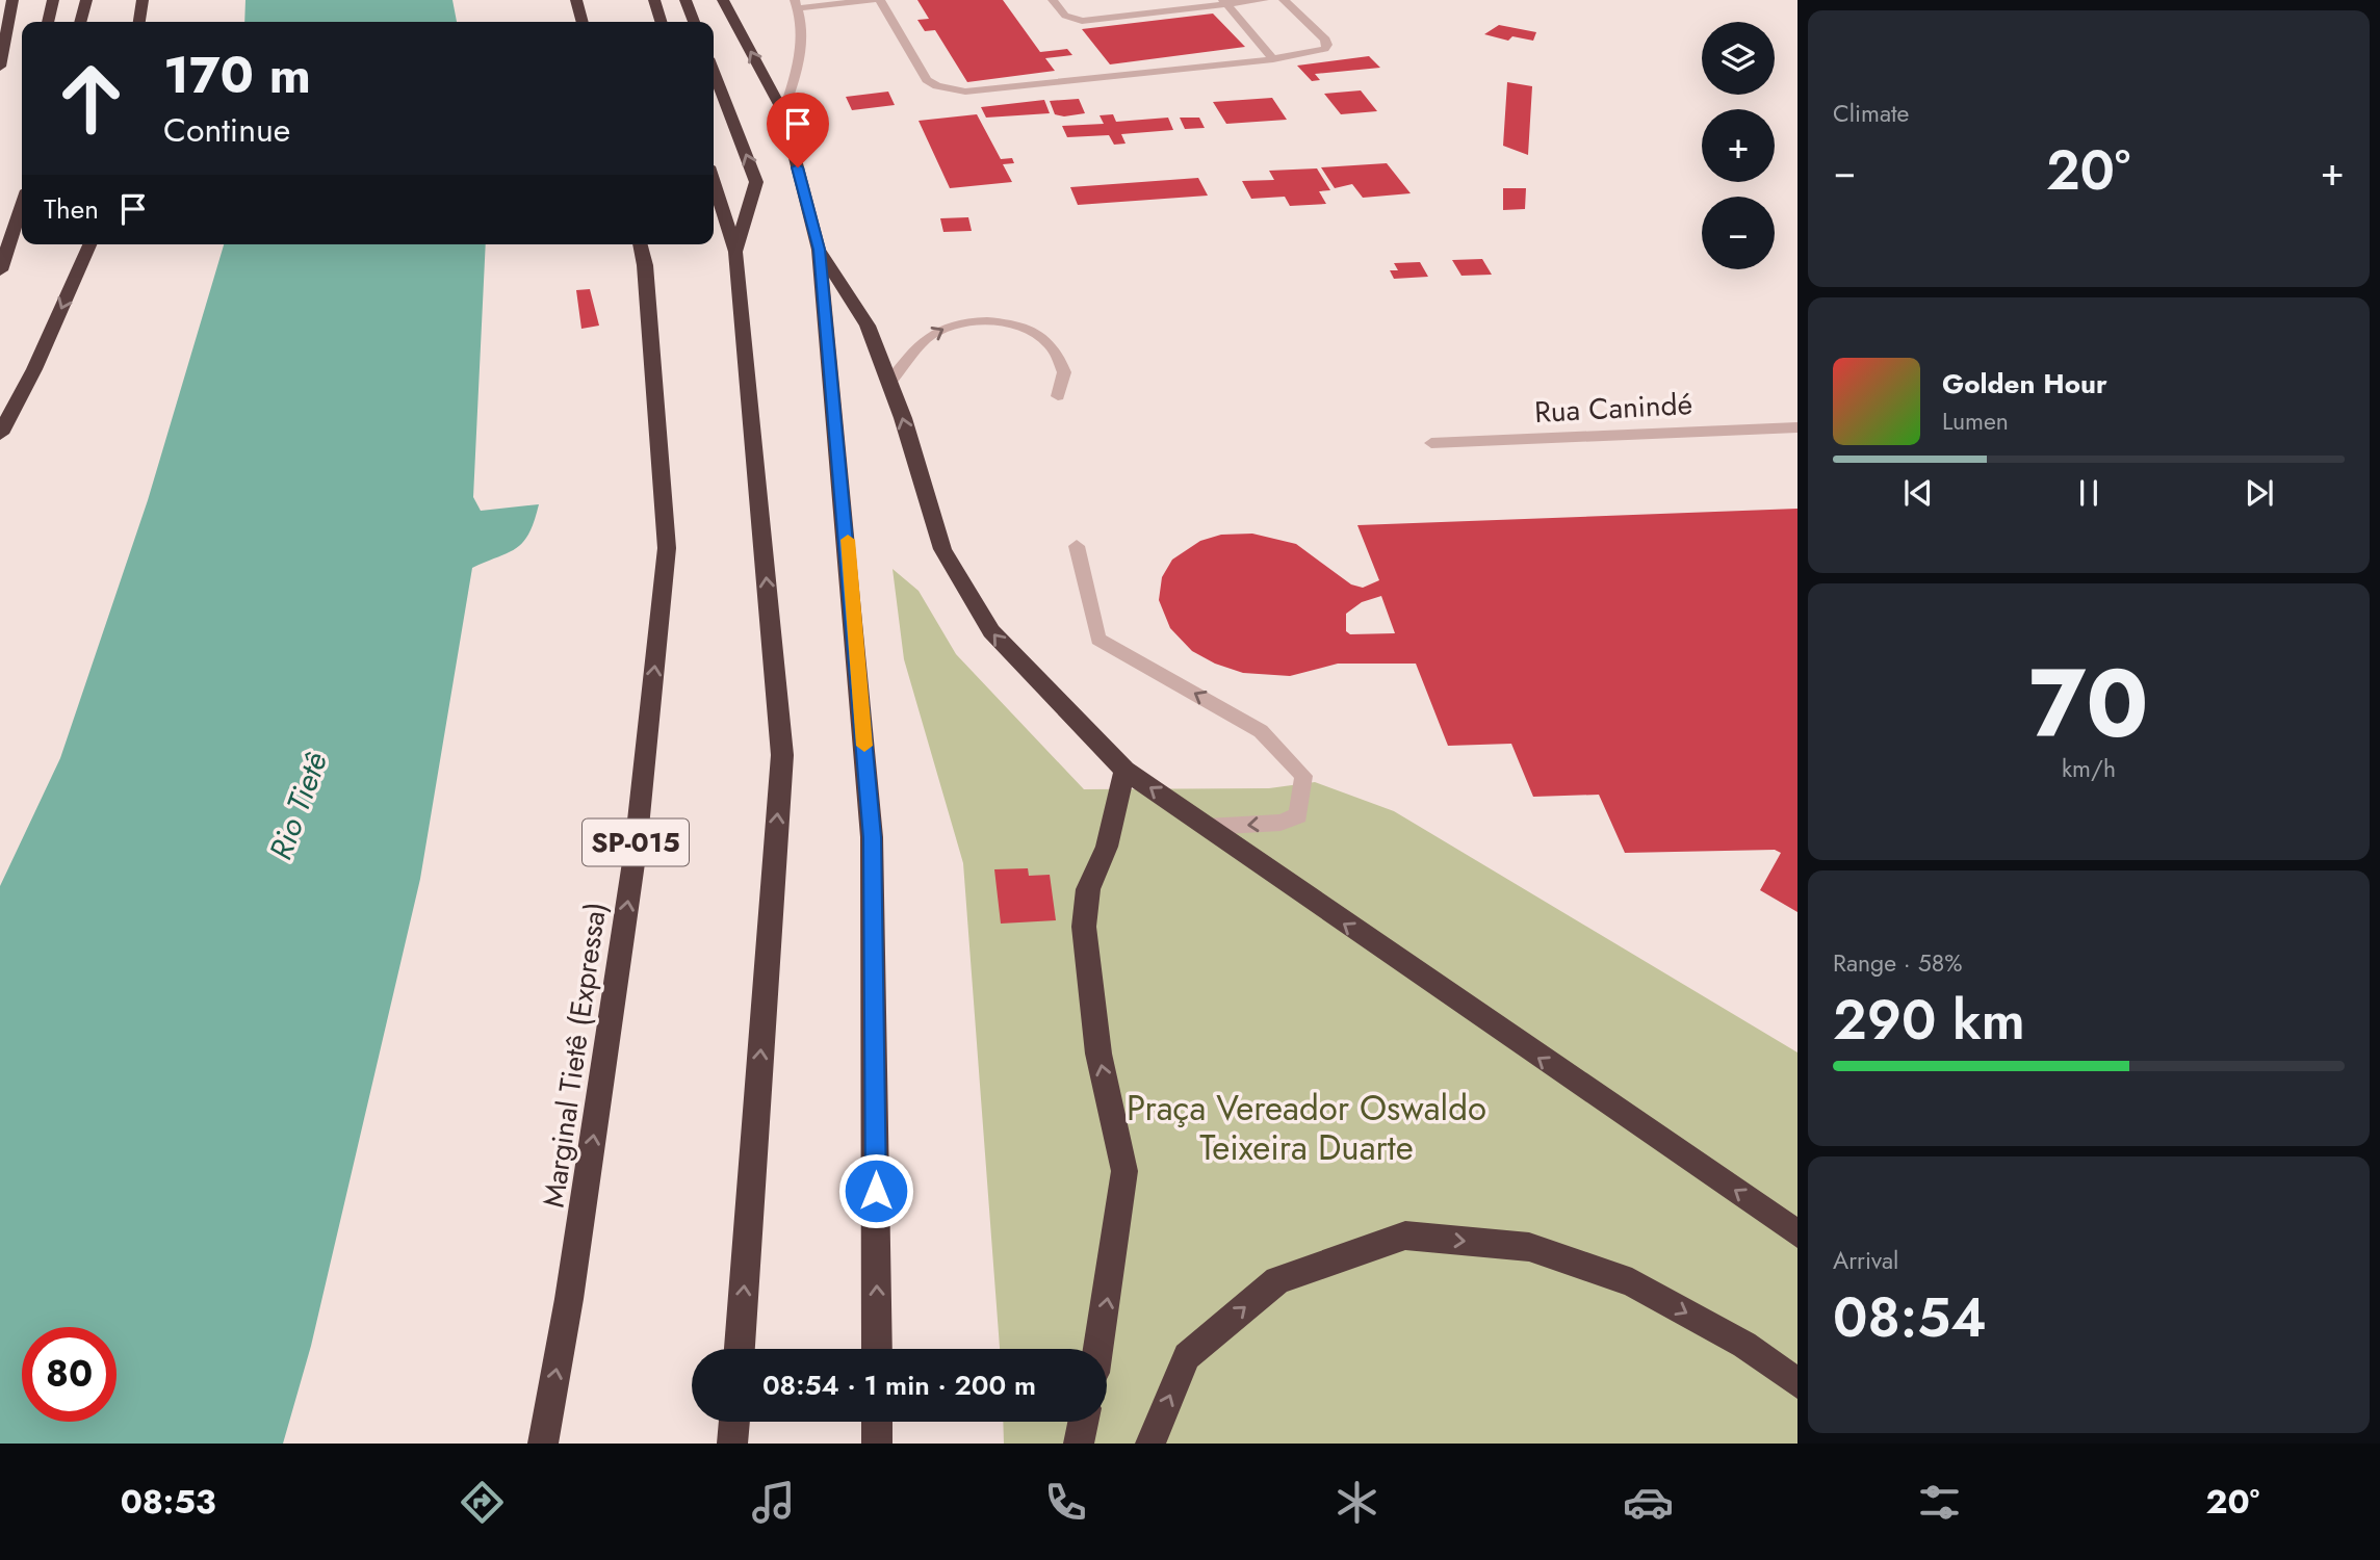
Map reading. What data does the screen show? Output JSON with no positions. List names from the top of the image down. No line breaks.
{"streets":{"highway":["SP-015","Marginal Tietê (Expressa)"],"lane":["Rua Canindé"]},"water":["Rio Tietê"],"parks":["Praça Vereador Oswaldo Teixeira Duarte"],"page":{"tile":["Climate",["70","km/h"],["Range · 58%","290 km"],["Arrival","08:54"]],"map_buttons":["+","−"],"turn":["170 m","Continue"],"heat":["−","20°","+"],"then":"Then","song":["Golden Hour","Lumen"],"limit":"80","trip":"08:54 · 1 min · 200 m","tabs":["08:53","20°"]}}
